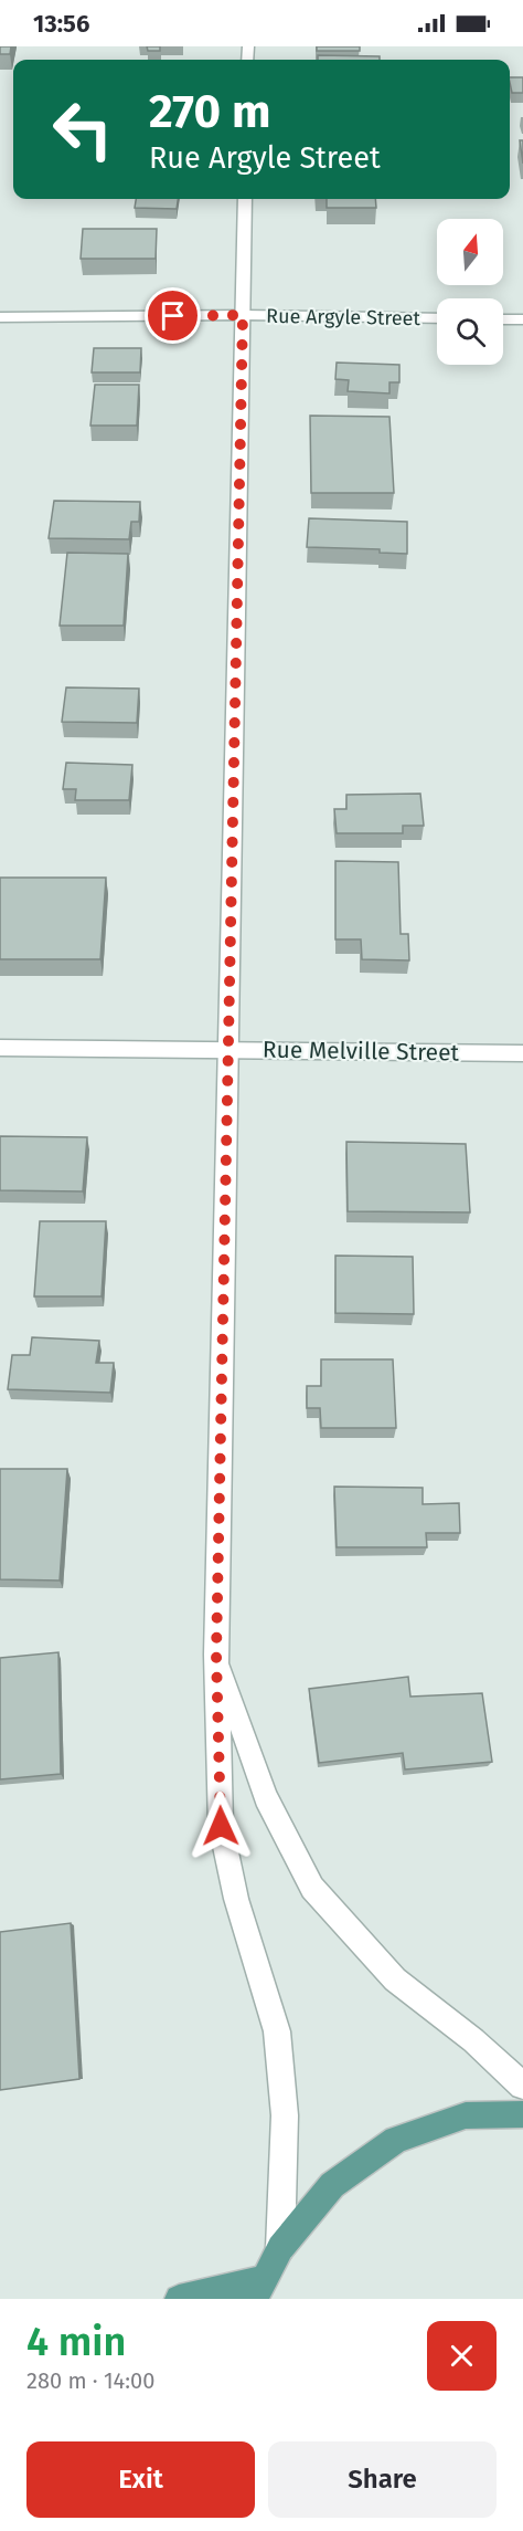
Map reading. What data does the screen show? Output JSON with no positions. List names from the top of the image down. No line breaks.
{"streets":{"street":["Rue Argyle Street","Rue Melville Street"]},"north":"top","page":{"status":"13:56","turn":["270 m","Rue Argyle Street"],"heading":["4 min","280 m · 14:00"],"buttons":["Exit","Share"]}}
